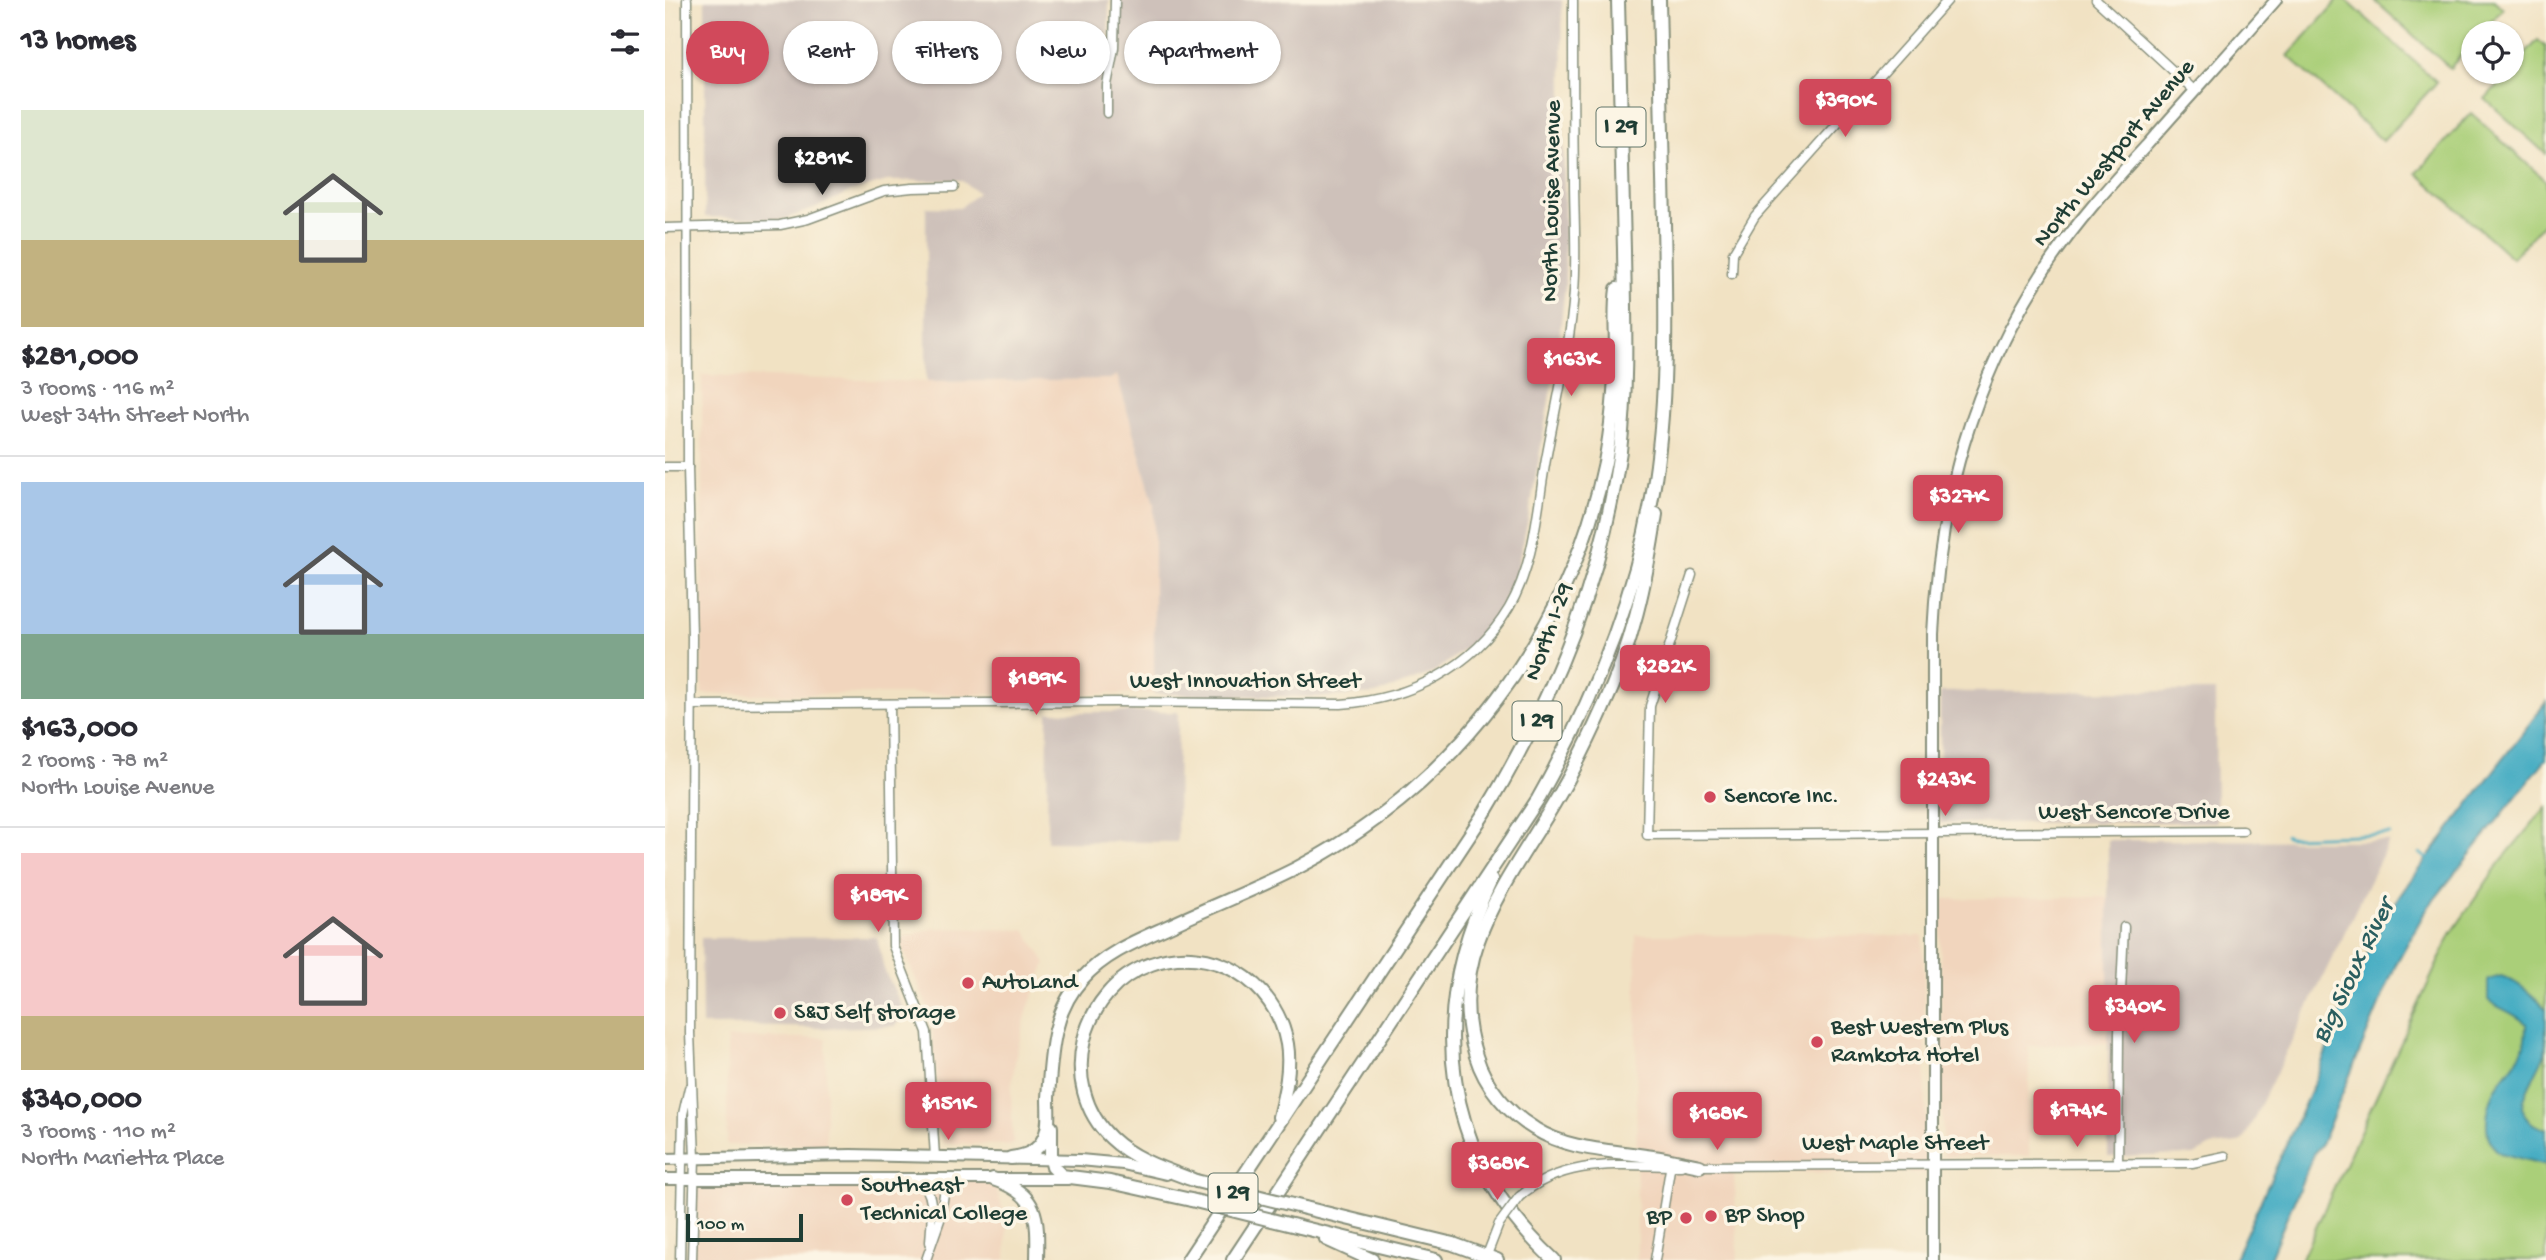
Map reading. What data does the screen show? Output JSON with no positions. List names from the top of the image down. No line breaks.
{"streets":{"highway":["I 29","North I-29"],"main road":["North Westport Avenue"],"street":["North Louise Avenue","West Innovation Street","West Sencore Drive","West Maple Street"]},"crossings":[["North Westport Avenue","West Sencore Drive"],["North Westport Avenue","West Maple Street"],["North Louise Avenue","West Innovation Street"]],"water":["Big Sioux River"],"places":["Sencore Inc.","AutoLand","S&J Self storage","Best Western Plus Ramkota Hotel","Southeast Technical College","BP Shop","BP"],"scale_bar":"100 m","page":{"heading":"13 homes","chip":["Buy","Rent","Filters","New","Apartment"],"price":["$390K","$281K","$163K","$327K","$282K","$189K","$243K","$189K","$340K","$151K","$174K","$168K","$368K"],"list":[{"name":"$281,000","note":"3 rooms · 116 m² · West 34th Street North"},{"name":"$163,000","note":"2 rooms · 78 m² · North Louise Avenue"},{"name":"$340,000","note":"3 rooms · 110 m² · North Marietta Place"}],"scale":"100 m"}}
